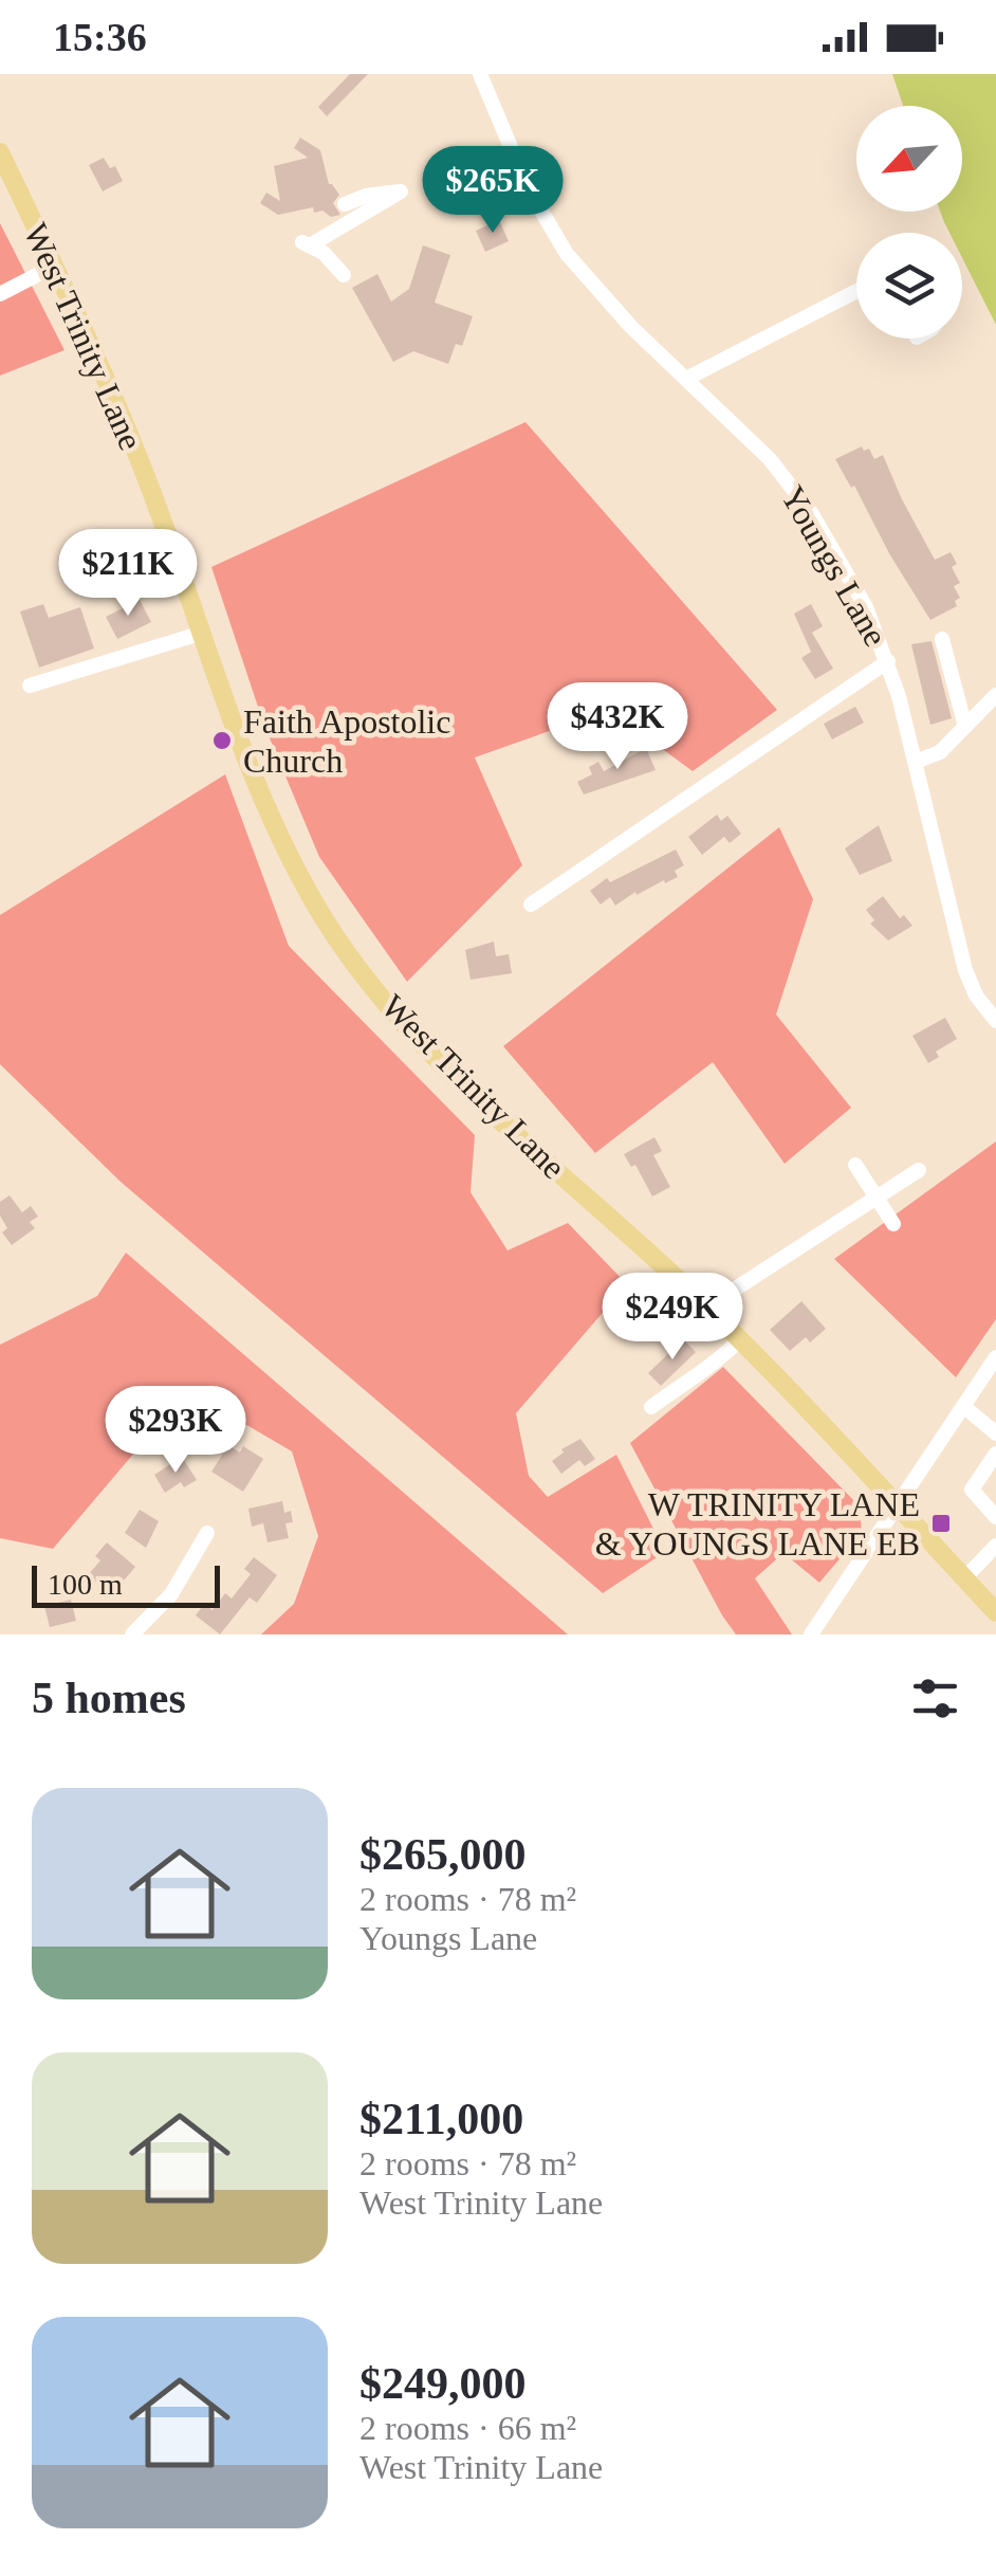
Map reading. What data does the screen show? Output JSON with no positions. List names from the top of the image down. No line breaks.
{"streets":{"main road":["West Trinity Lane"],"street":["Youngs Lane"]},"places":{"other":["Faith Apostolic Church"],"transit":["W TRINITY LANE & YOUNGS LANE EB"]},"scale_bar":"100 m","north":"bottom left","page":{"status":"15:36","price":["$265K","$211K","$432K","$249K","$293K"],"scale":"100 m","heading":"5 homes","list":[{"name":"$265,000","note":"2 rooms · 78 m² · Youngs Lane"},{"name":"$211,000","note":"2 rooms · 78 m² · West Trinity Lane"},{"name":"$249,000","note":"2 rooms · 66 m² · West Trinity Lane"}]}}
